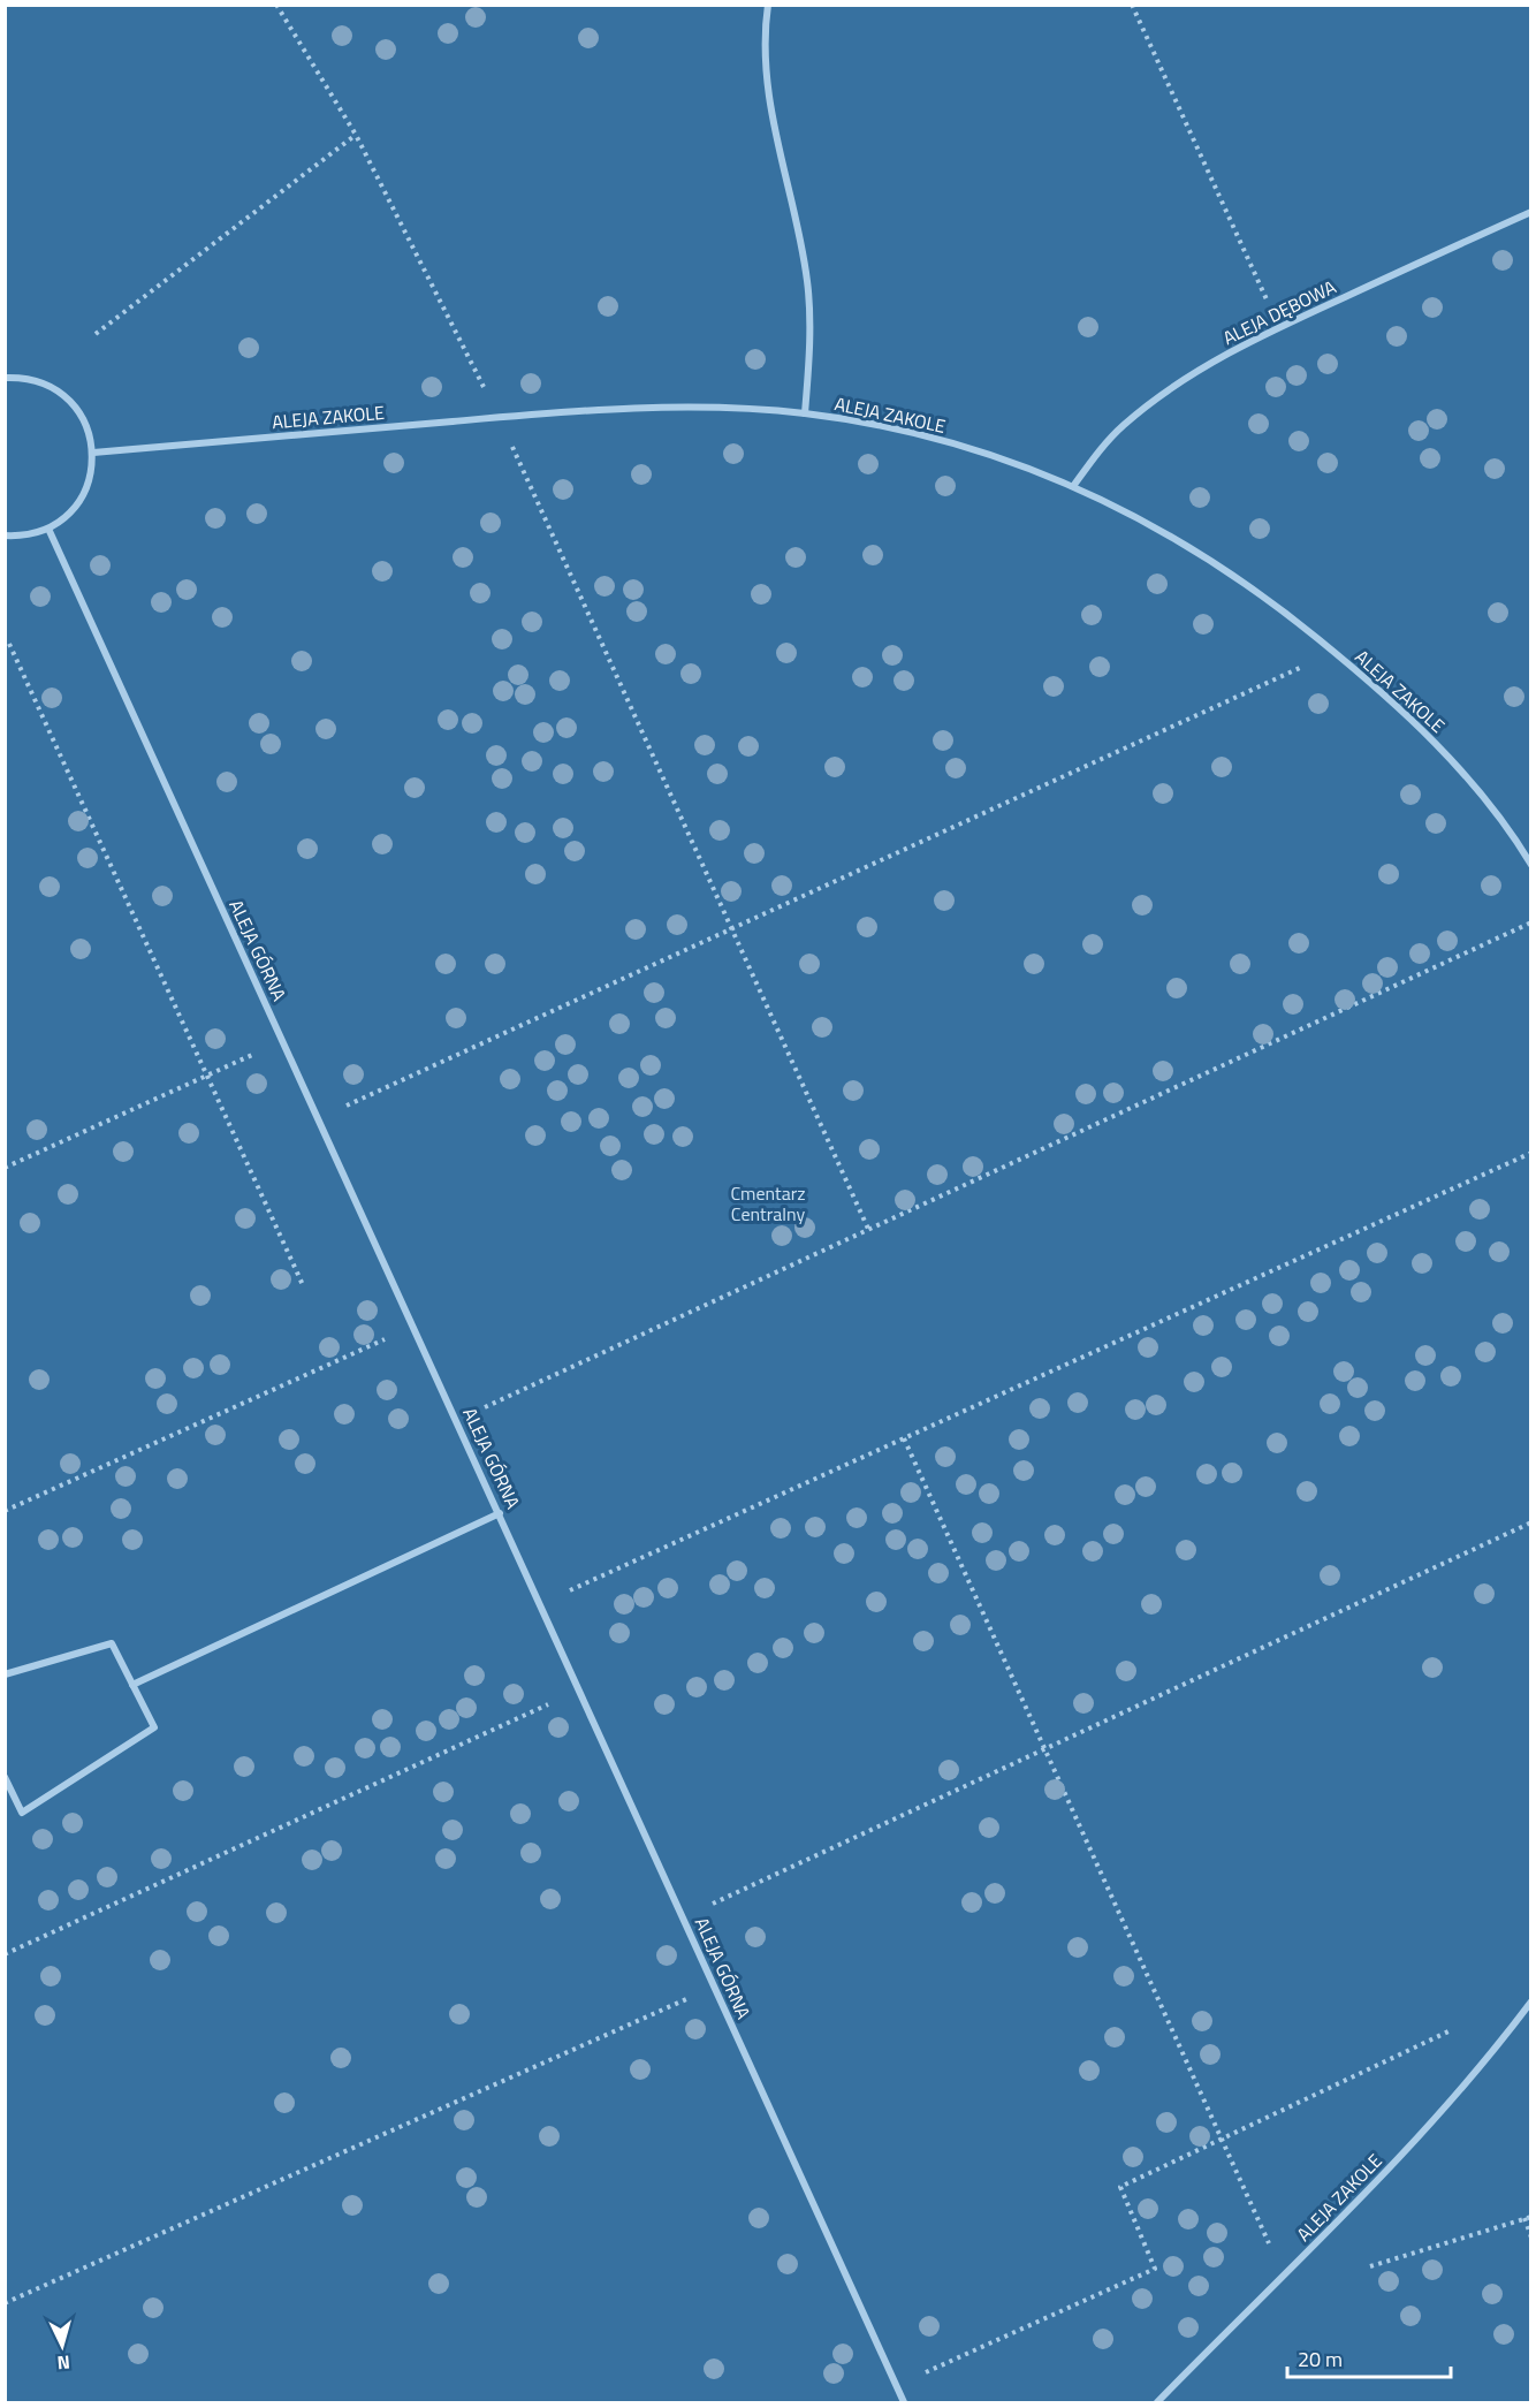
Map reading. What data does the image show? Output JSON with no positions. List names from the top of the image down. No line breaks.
{"streets":{"street":["ALEJA DĘBOWA","ALEJA ZAKOLE","ALEJA GÓRNA"]},"crossings":[["ALEJA DĘBOWA","ALEJA ZAKOLE"]],"parks":["Cmentarz Centralny"],"scale_bar":"20 m","north":"bottom"}
